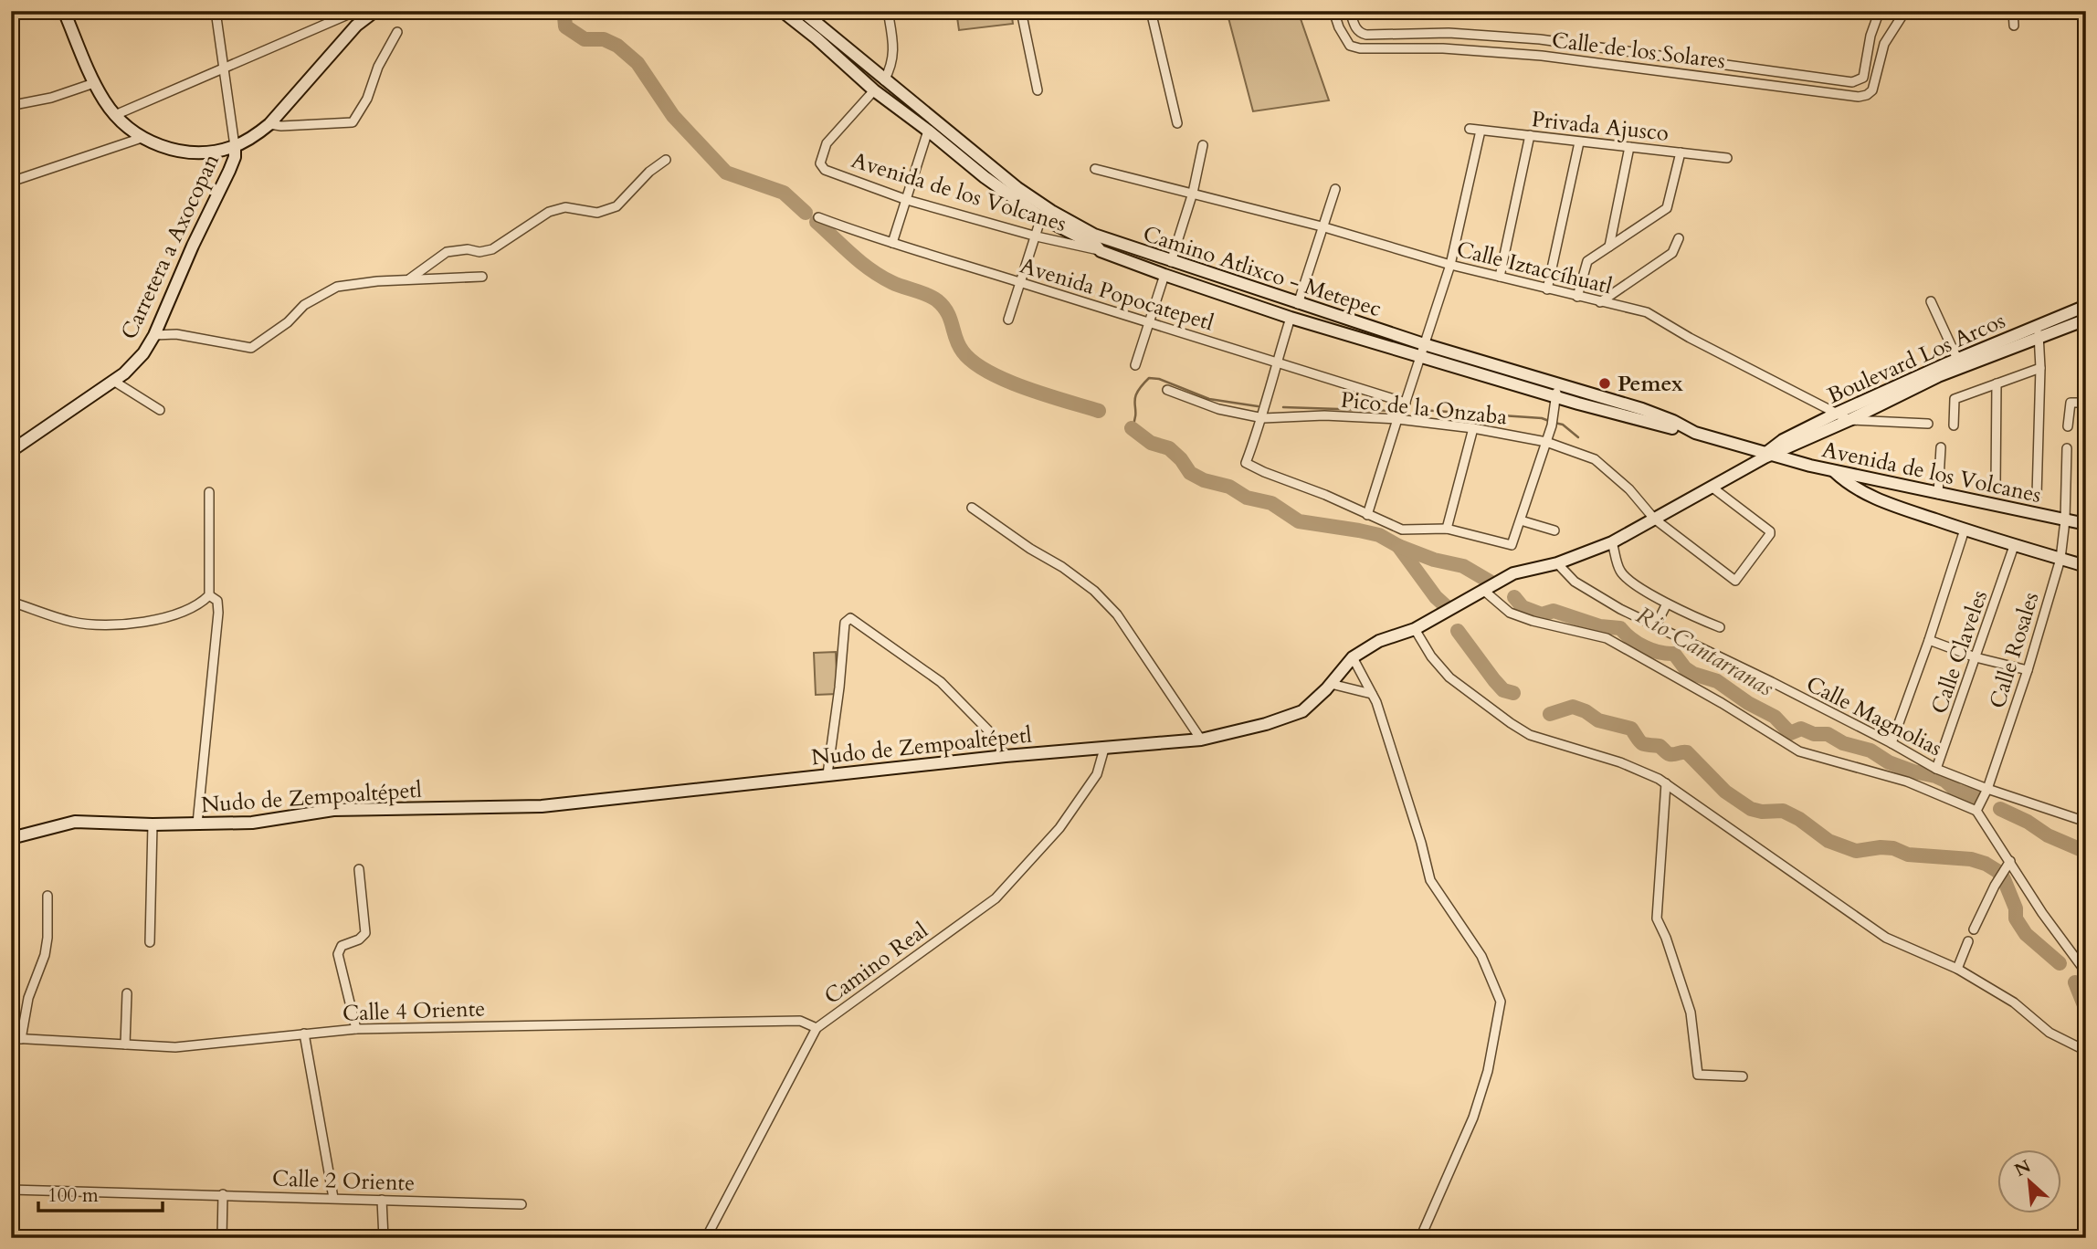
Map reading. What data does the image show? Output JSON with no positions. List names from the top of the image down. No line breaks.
{"streets":{"main road":["Avenida de los Volcanes","Carretera a Axocopan","Camino Atlixco - Metepec","Boulevard Los Arcos","Nudo de Zempoaltépetl"],"street":["Calle de los Solares","Privada Ajusco","Calle Iztaccíhuatl","Avenida Popocatepetl","Pico de la Onzaba","Calle Rosales","Calle Claveles","Calle Magnolias","Camino Real","Calle 4 Oriente","Calle 2 Oriente"]},"crossings":[["Avenida de los Volcanes","Boulevard Los Arcos"],["Avenida de los Volcanes","Calle Rosales"],["Avenida de los Volcanes","Nudo de Zempoaltépetl"],["Calle Iztaccíhuatl","Boulevard Los Arcos"],["Boulevard Los Arcos","Nudo de Zempoaltépetl"],["Pico de la Onzaba","Nudo de Zempoaltépetl"],["Calle Rosales","Calle Magnolias"],["Calle Claveles","Calle Magnolias"],["Calle Magnolias","Nudo de Zempoaltépetl"],["Nudo de Zempoaltépetl","Camino Real"],["Camino Real","Calle 4 Oriente"]],"water":["Rio Cantarranas"],"places":["Pemex"],"scale_bar":"100 m","north":"top left"}
